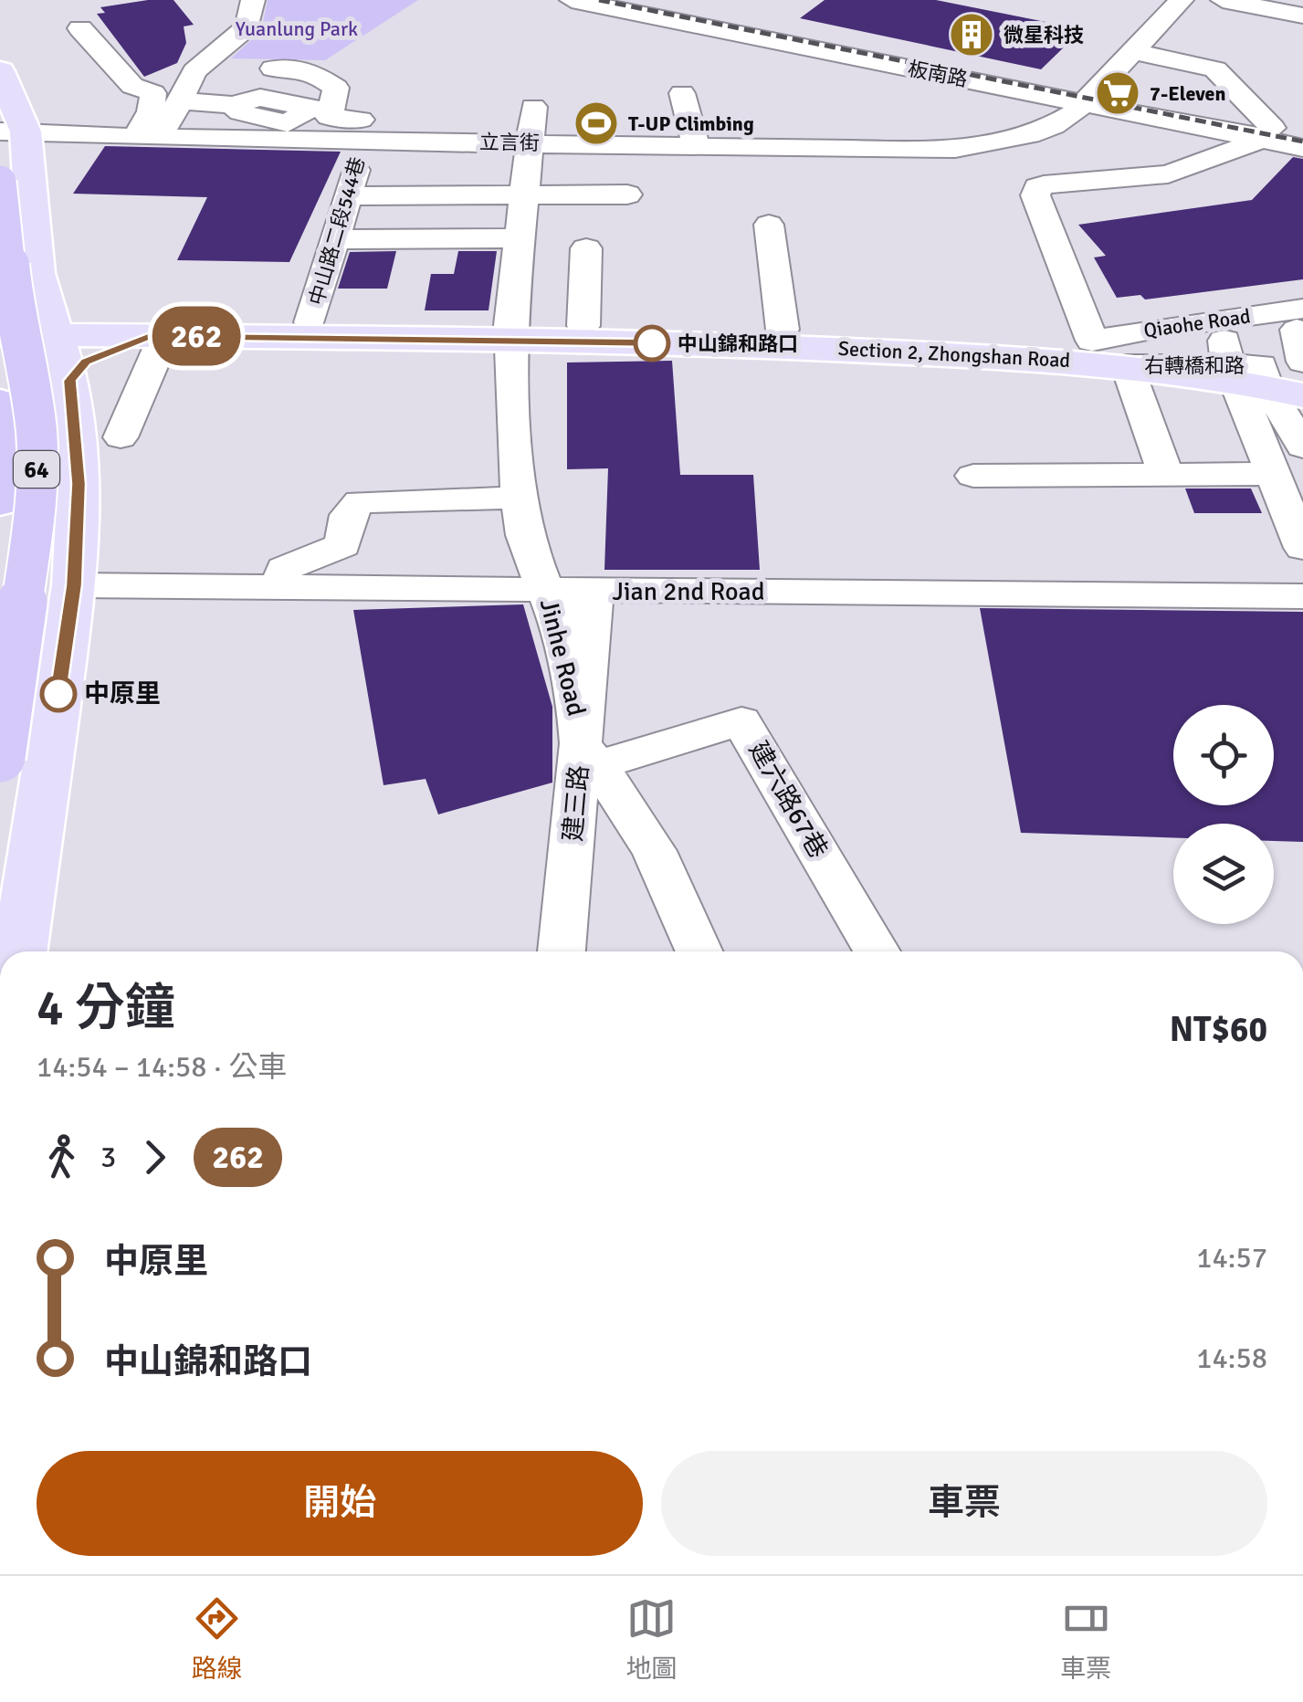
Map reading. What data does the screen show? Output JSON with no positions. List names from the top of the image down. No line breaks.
{"streets":{"highway":["64"],"main road":["Section 2, Zhongshan Road"],"street":["板南路","中山路二段544巷","Qiaohe Road","Jian 2nd Road","Jinhe Road","建六路67巷","建三路"]},"crossings":[["中山路二段544巷","Section 2, Zhongshan Road"],["Qiaohe Road","Section 2, Zhongshan Road"],["Section 2, Zhongshan Road","Jinhe Road"],["Jian 2nd Road","Jinhe Road"],["Jian 2nd Road","建三路"],["Jinhe Road","建六路67巷"],["Jinhe Road","建三路"],["建六路67巷","建三路"]],"parks":["Yuanlung Park"],"places":{"building":["微星科技"],"supermarket":["7-Eleven"],"sports":["T-UP Climbing"],"other":["中山錦和路口","中原里"]},"lines":["bus line 262"],"page":{"on_map":"262","heading":["4 分鐘","14:54 – 14:58 · 公車","NT$60"],"legs":["3","262"],"list":[{"name":"中原里","value":"14:57"},{"name":"中山錦和路口","value":"14:58"}],"buttons":["開始","車票"],"tabs":["路線","地圖","車票"]}}
